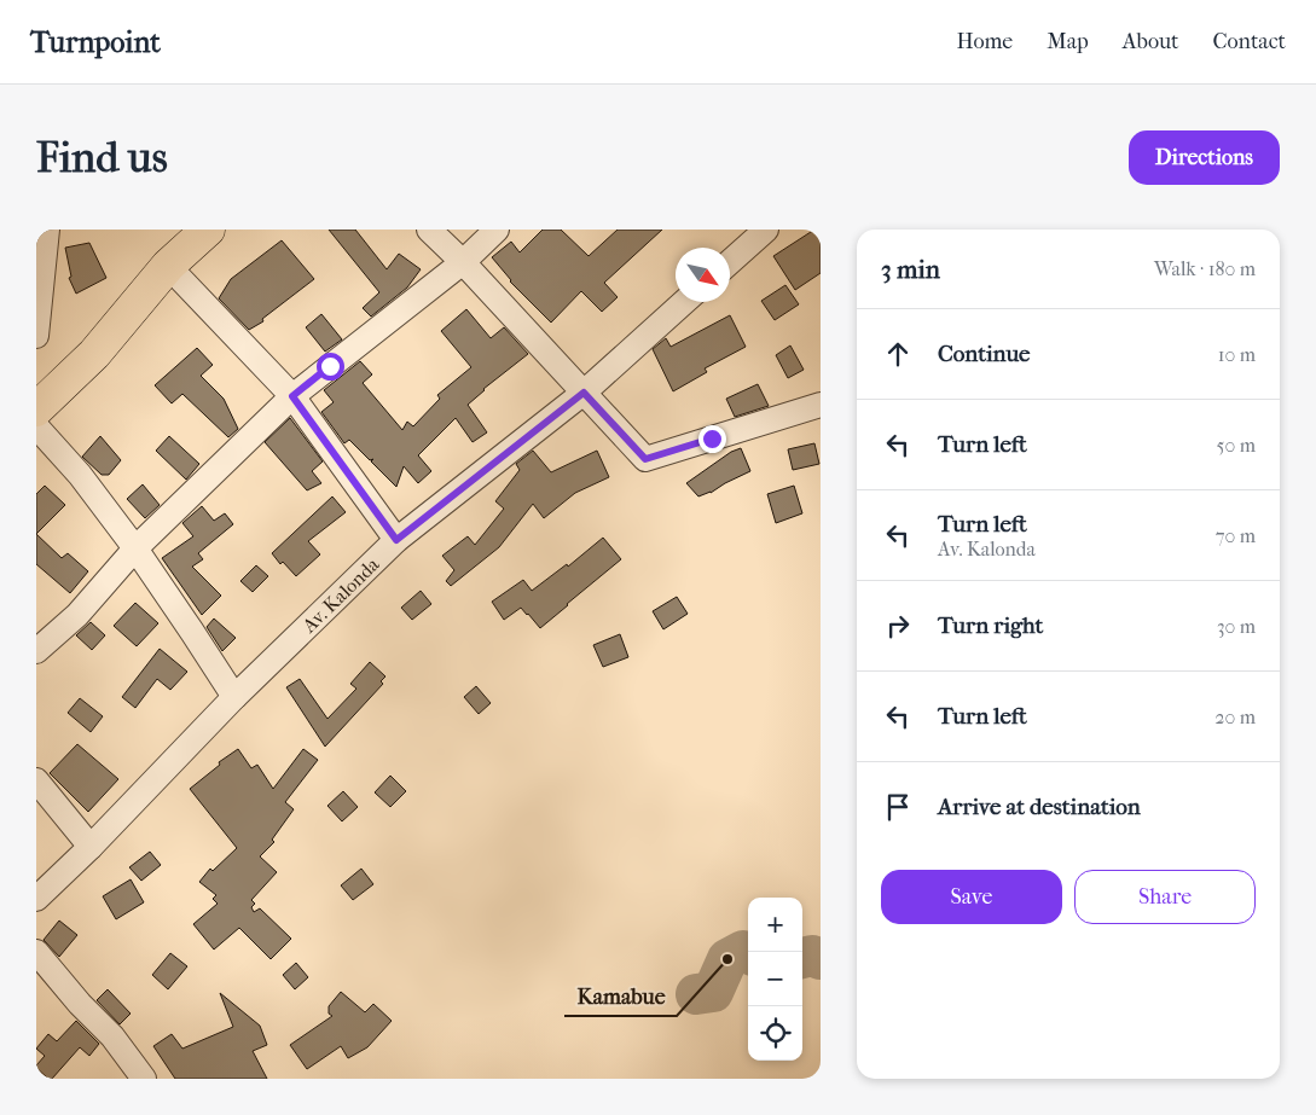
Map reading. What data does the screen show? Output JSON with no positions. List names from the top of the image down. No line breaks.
{"streets":{"street":["Av. Kalonda"]},"places":["Kamabue"],"north":"bottom right","page":{"header":"Turnpoint","nav":["Home","Map","About","Contact"],"buttons":["Directions",["Save","Share"]],"title":"Find us","heading":["3 min","Walk · 180 m"],"list":[["Continue","10 m"],["Turn left","50 m"],["Turn left","Av. Kalonda","70 m"],["Turn right","30 m"],["Turn left","20 m"],"Arrive at destination"],"map_buttons":["+","−"]}}
